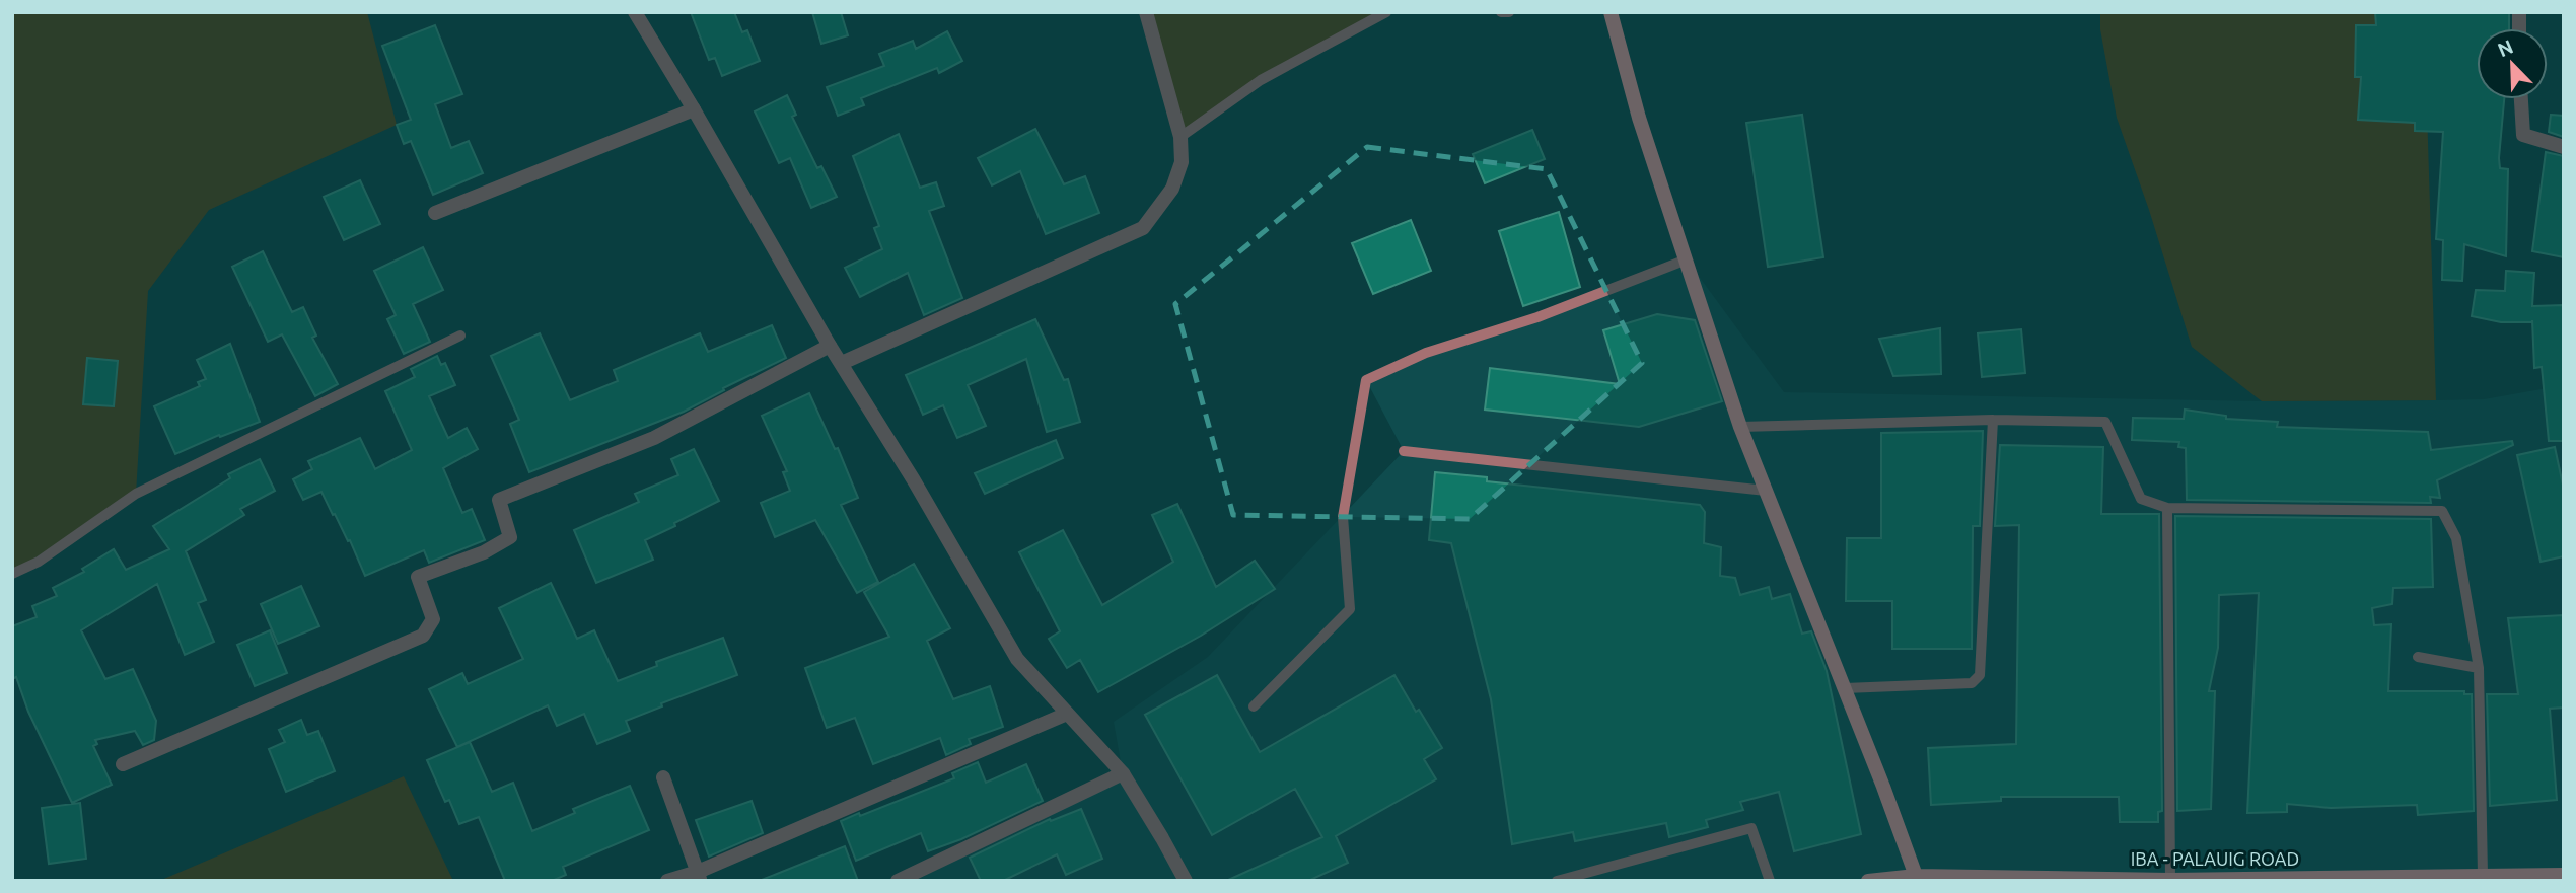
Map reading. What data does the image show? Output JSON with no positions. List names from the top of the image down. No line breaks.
{"streets":{"main road":["IBA - PALAUIG ROAD"]},"north":"top left"}
